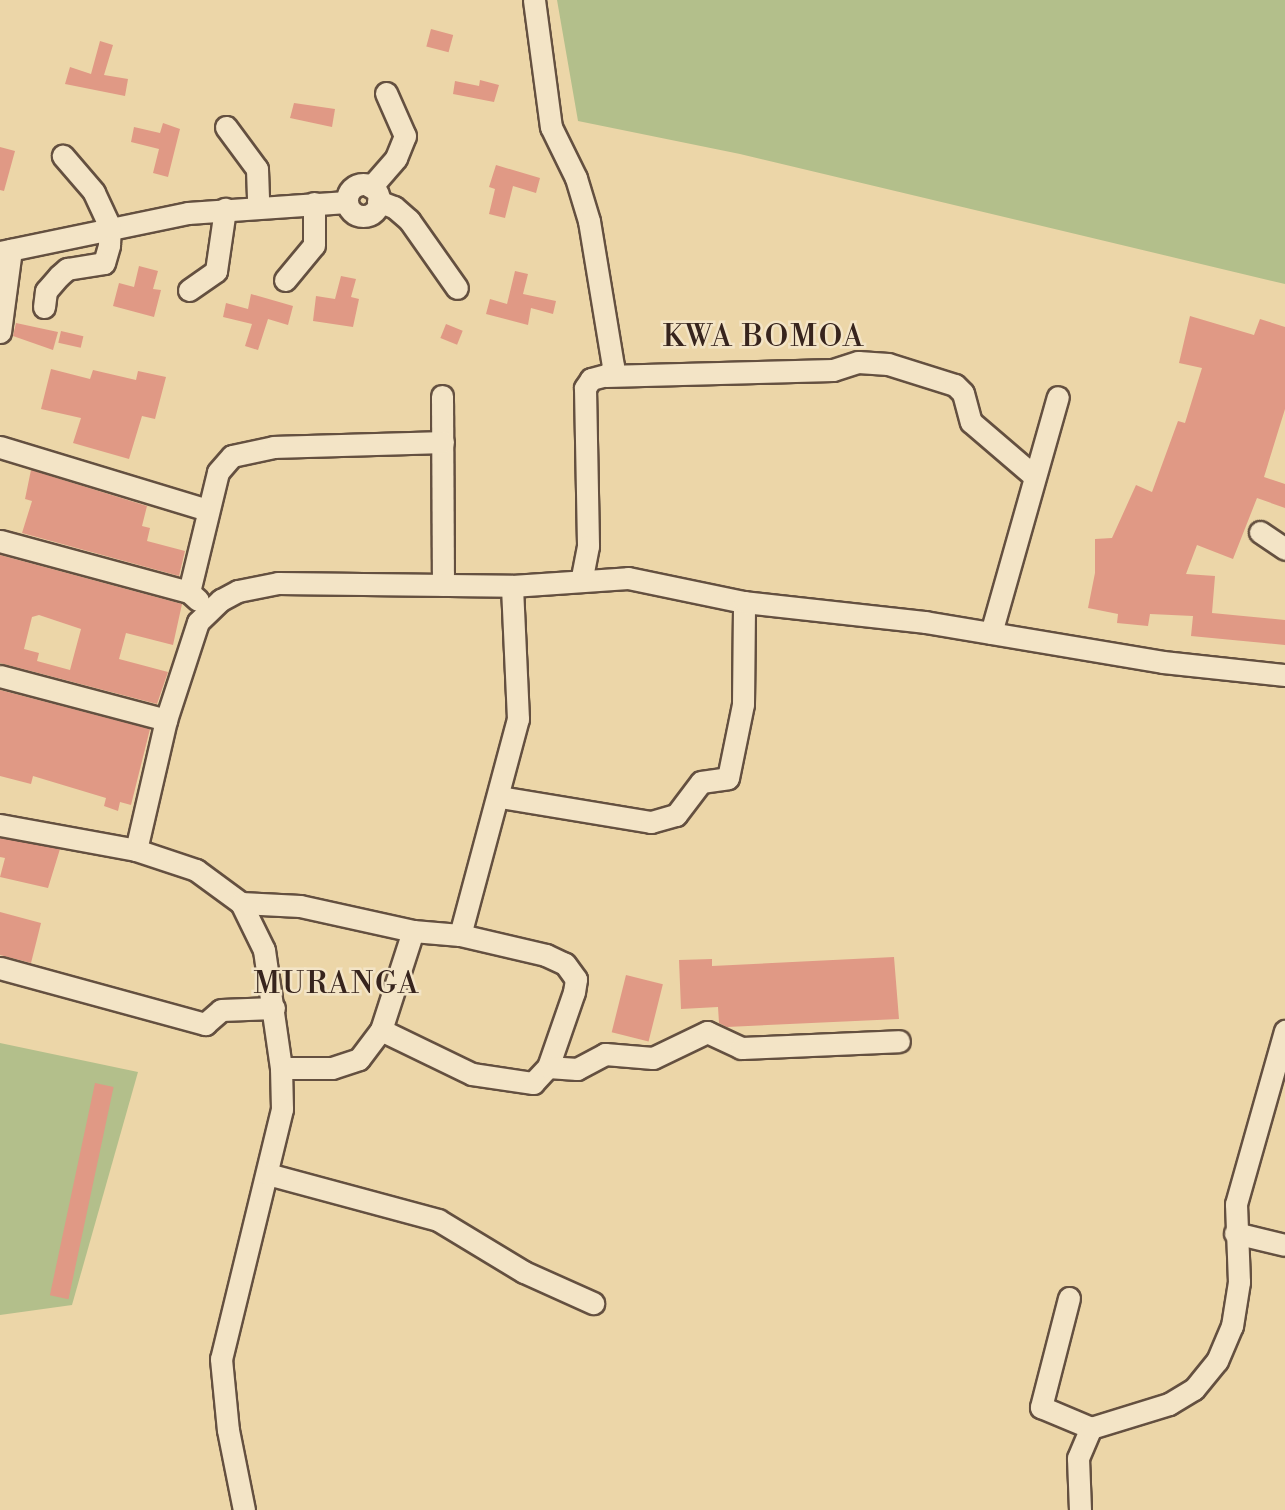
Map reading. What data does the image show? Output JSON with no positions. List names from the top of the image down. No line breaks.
{"districts":["KWA BOMOA","MURANGA"]}
